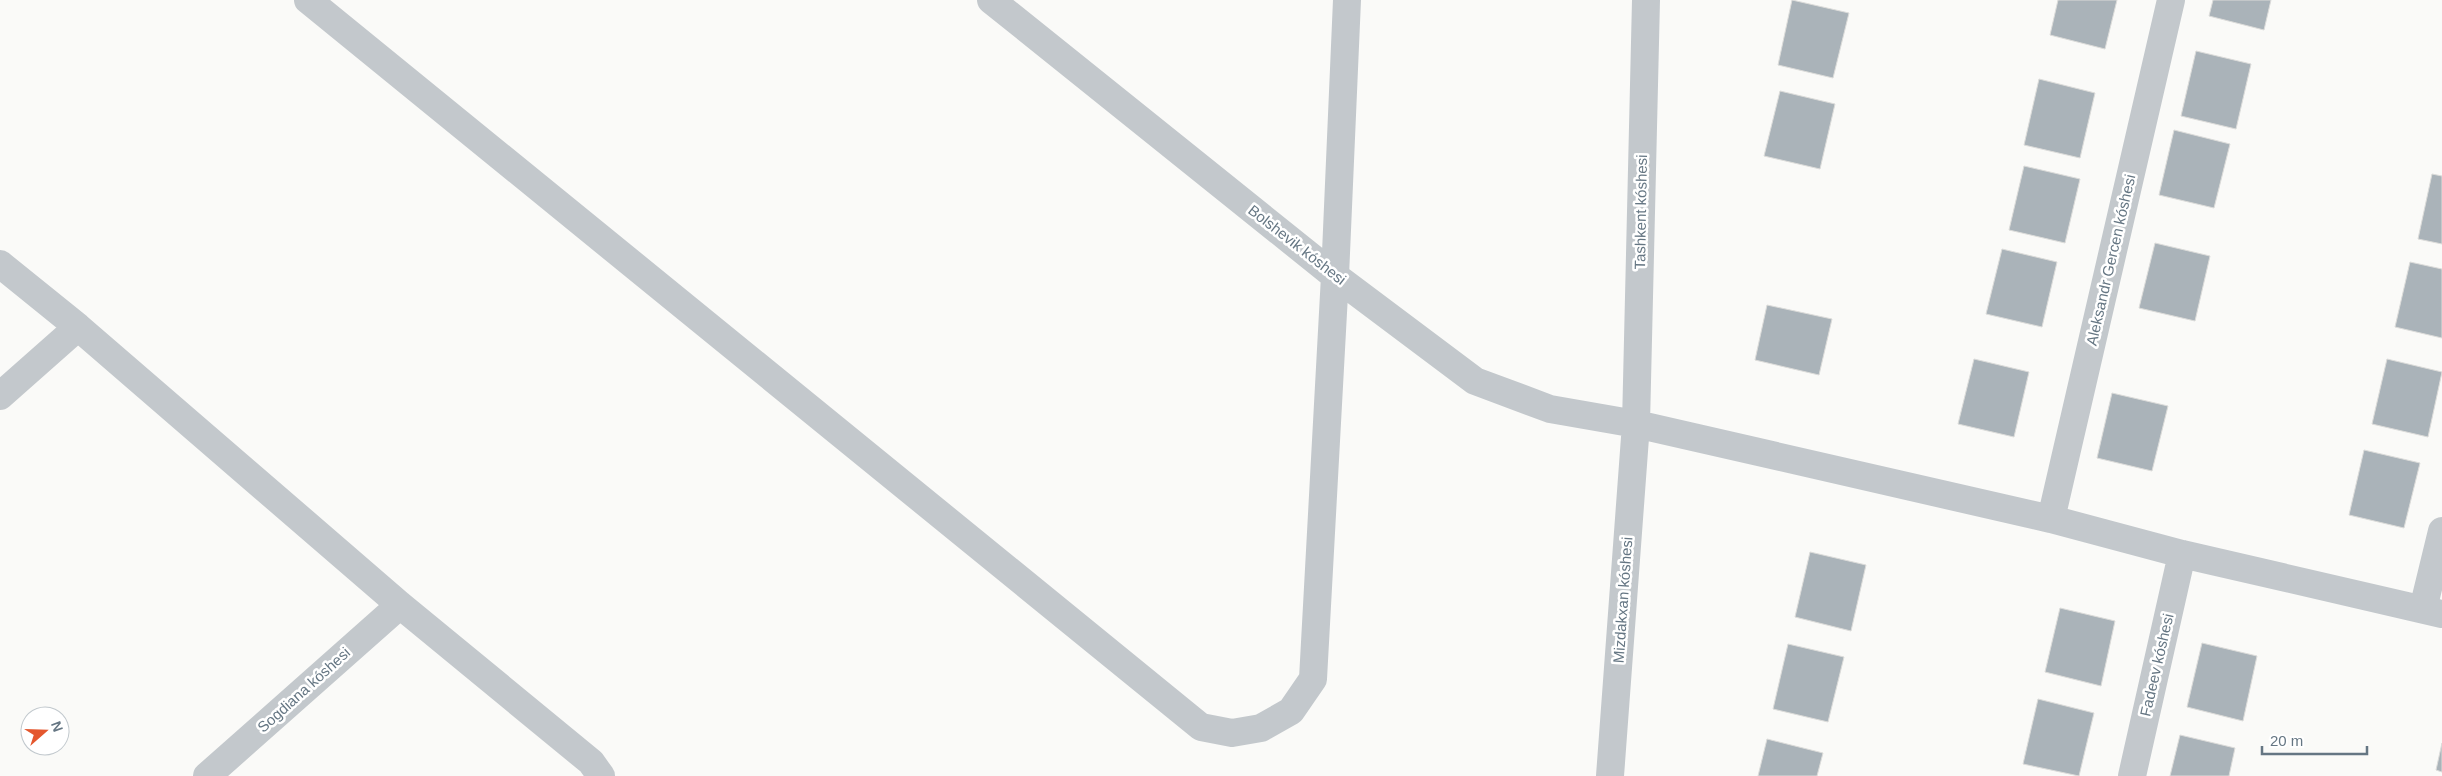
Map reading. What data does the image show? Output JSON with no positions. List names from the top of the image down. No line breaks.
{"streets":{"street":["Tashkent kóshesi","Bolshevik kóshesi","Aleksandr Gercen kóshesi","Mizdakxan kóshesi","Fadeev kóshesi","Sogdiana kóshesi"]},"crossings":[["Tashkent kóshesi","Bolshevik kóshesi"],["Tashkent kóshesi","Mizdakxan kóshesi"],["Bolshevik kóshesi","Aleksandr Gercen kóshesi"],["Bolshevik kóshesi","Mizdakxan kóshesi"],["Bolshevik kóshesi","Fadeev kóshesi"]],"scale_bar":"20 m","north":"right"}
